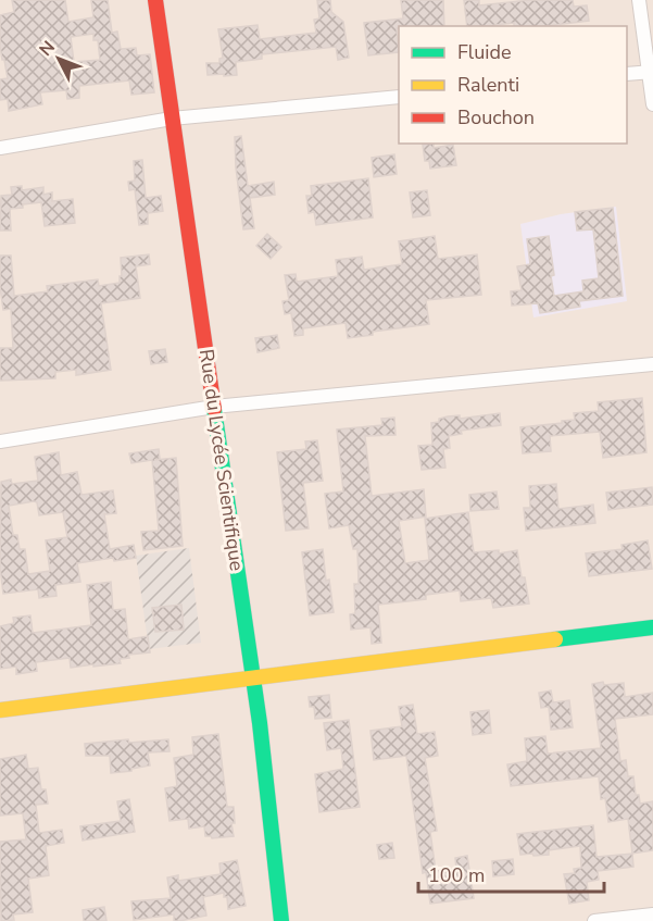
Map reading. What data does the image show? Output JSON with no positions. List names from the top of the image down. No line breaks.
{"streets":{"street":["Rue du Lycée Scientifique"]},"legend":["Fluide","Ralenti","Bouchon"],"scale_bar":"100 m","north":"top left"}
